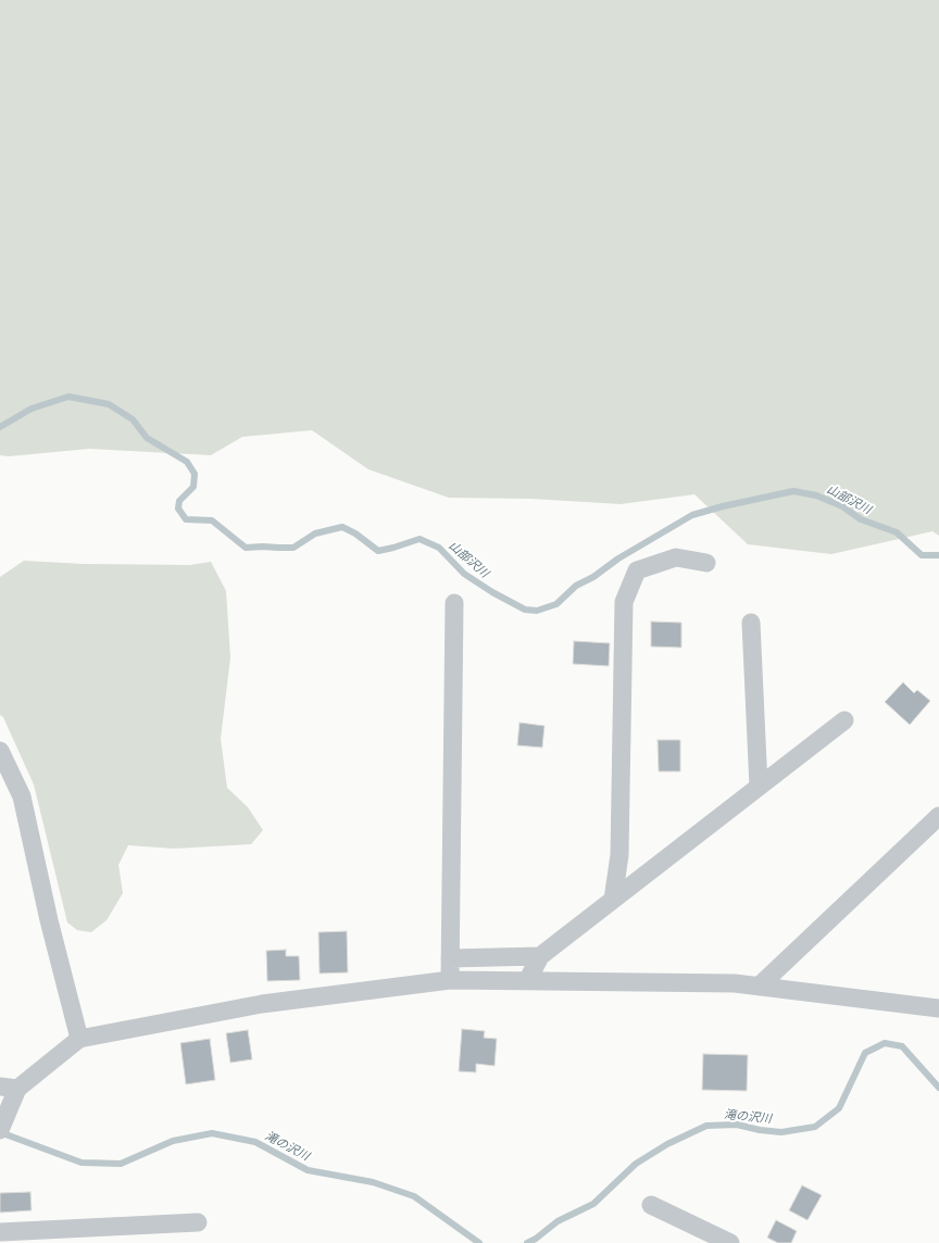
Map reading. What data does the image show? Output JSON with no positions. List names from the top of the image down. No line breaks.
{"water":["山部沢川","滝の沢川"]}
